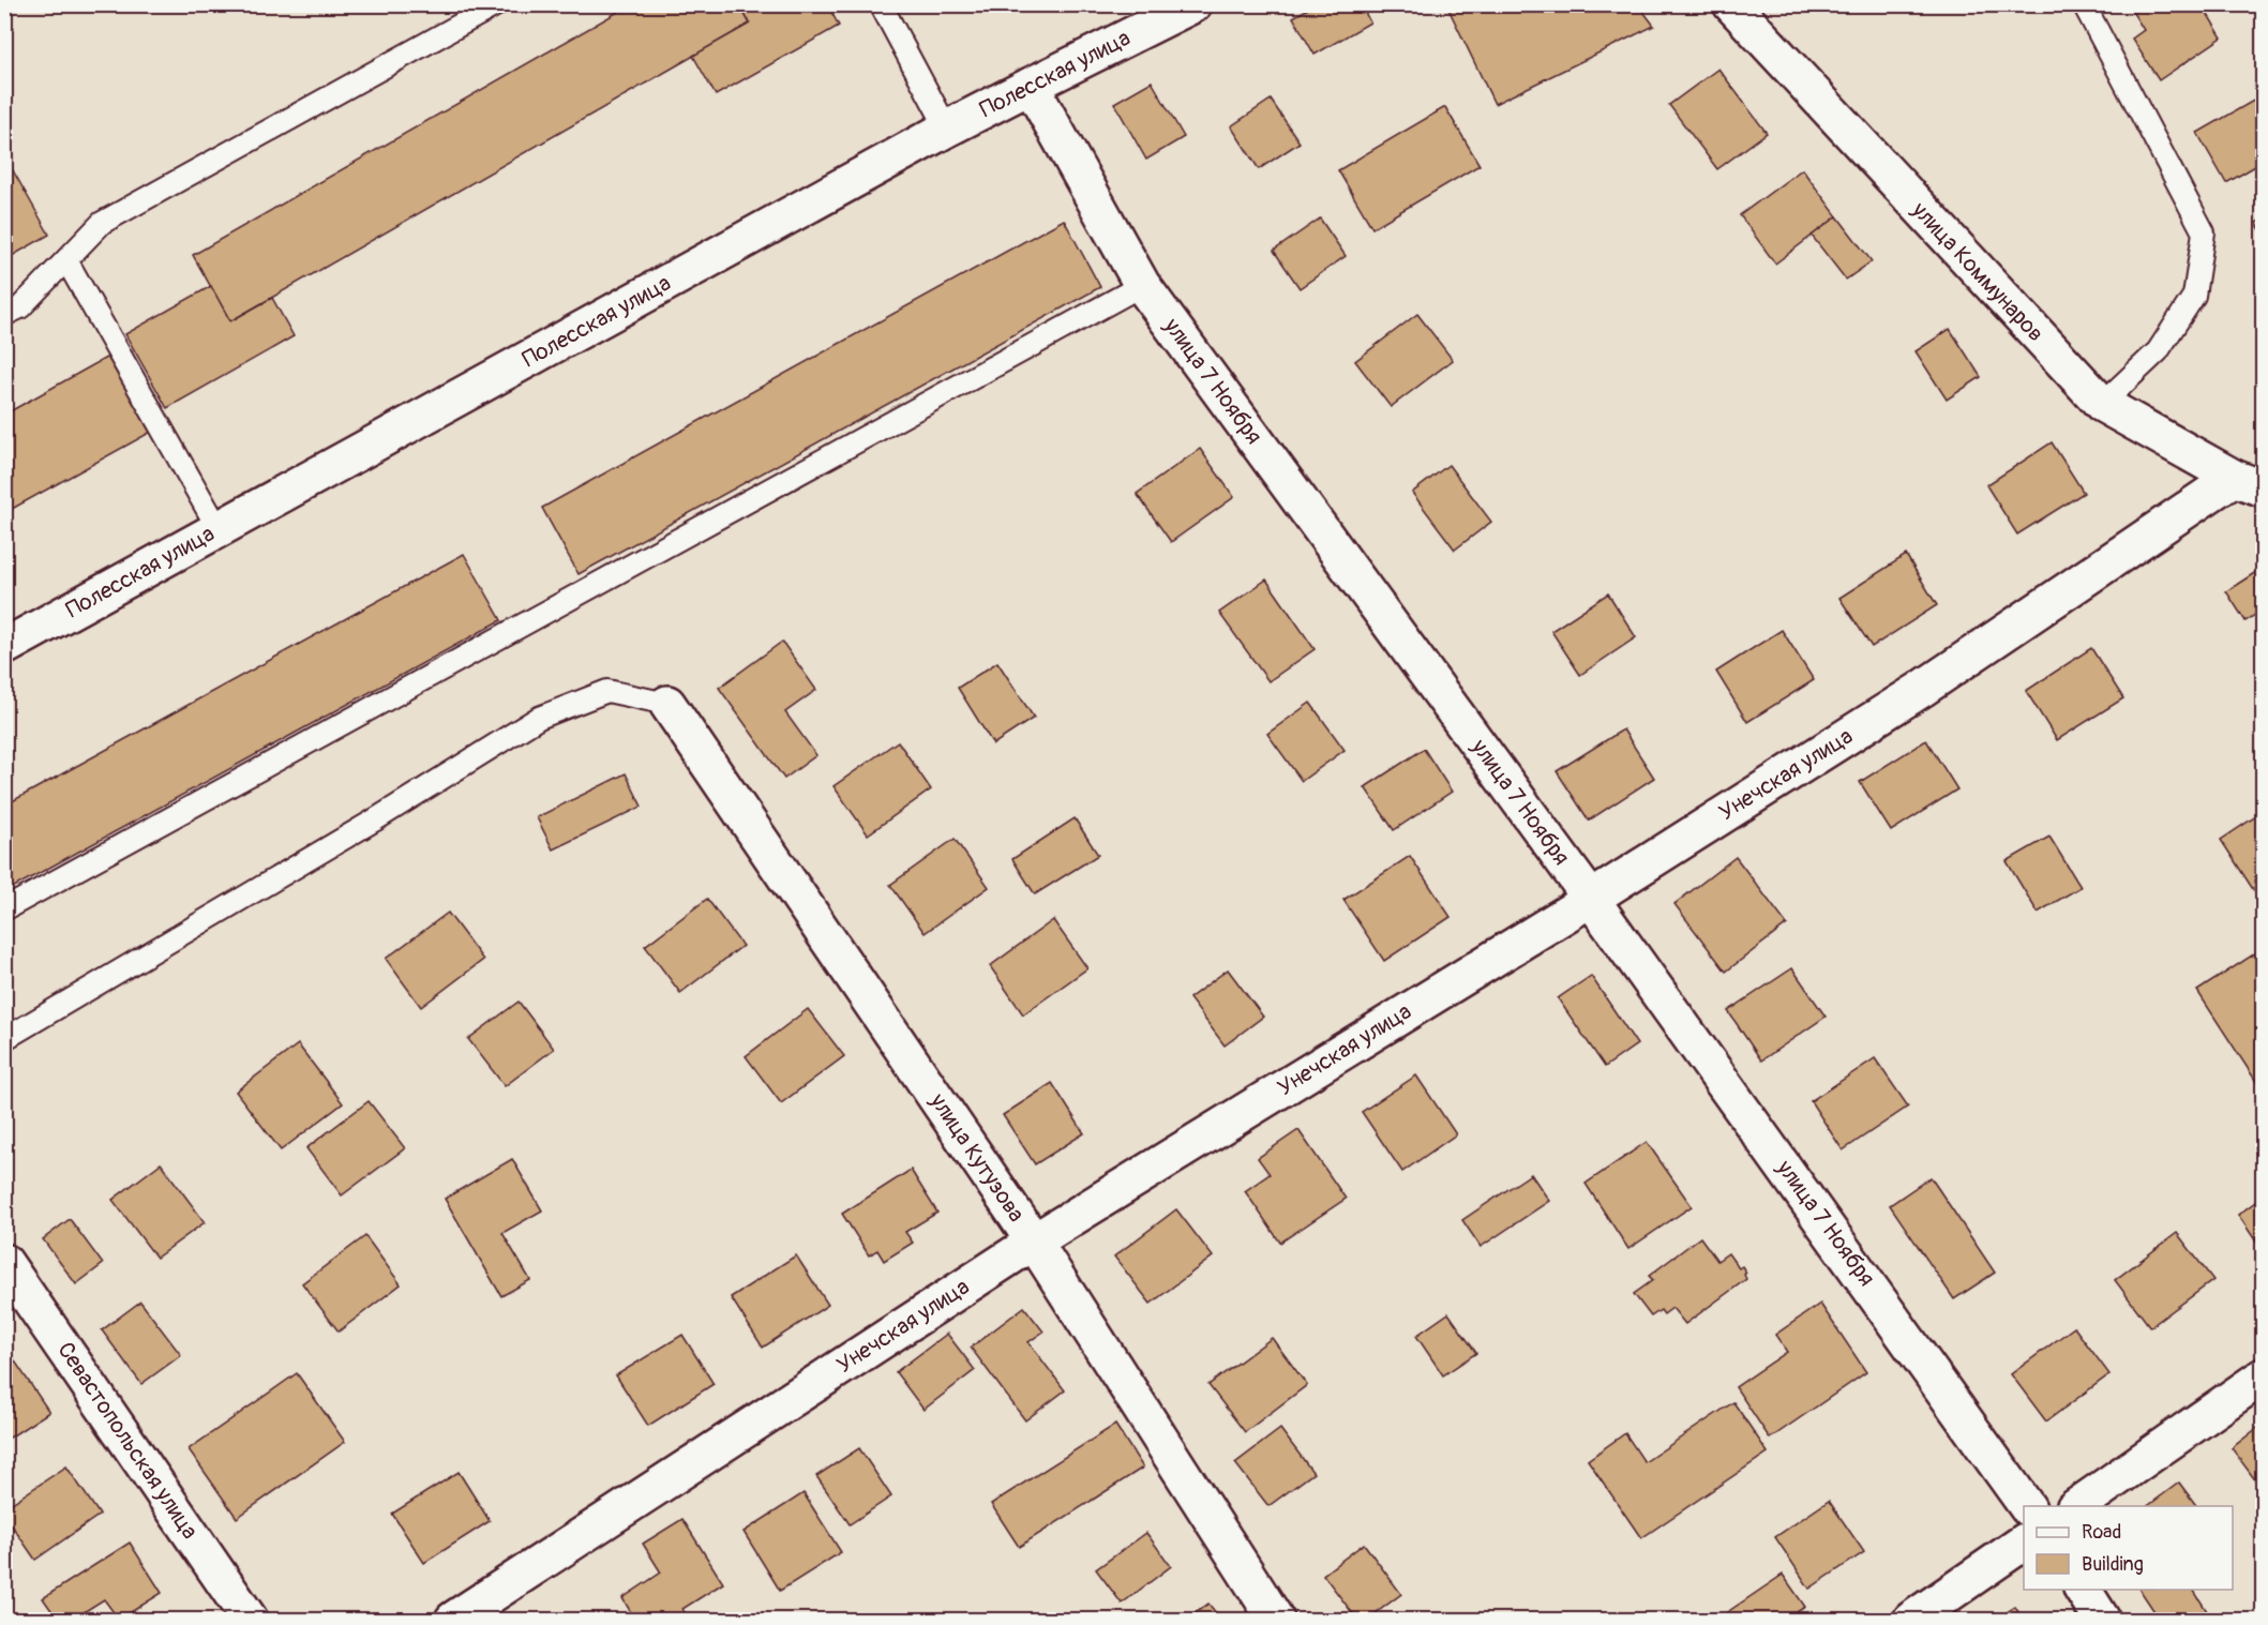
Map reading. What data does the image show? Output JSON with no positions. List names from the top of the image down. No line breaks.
{"streets":{"street":["Полесская улица","улица Коммунаров","улица 7 Ноября","Унечская улица","улица Кутузова","Севастопольская улица"]},"crossings":[["Полесская улица","улица 7 Ноября"],["улица Коммунаров","Унечская улица"],["улица 7 Ноября","Унечская улица"],["Унечская улица","улица Кутузова"]],"legend":["Road","Building"]}
